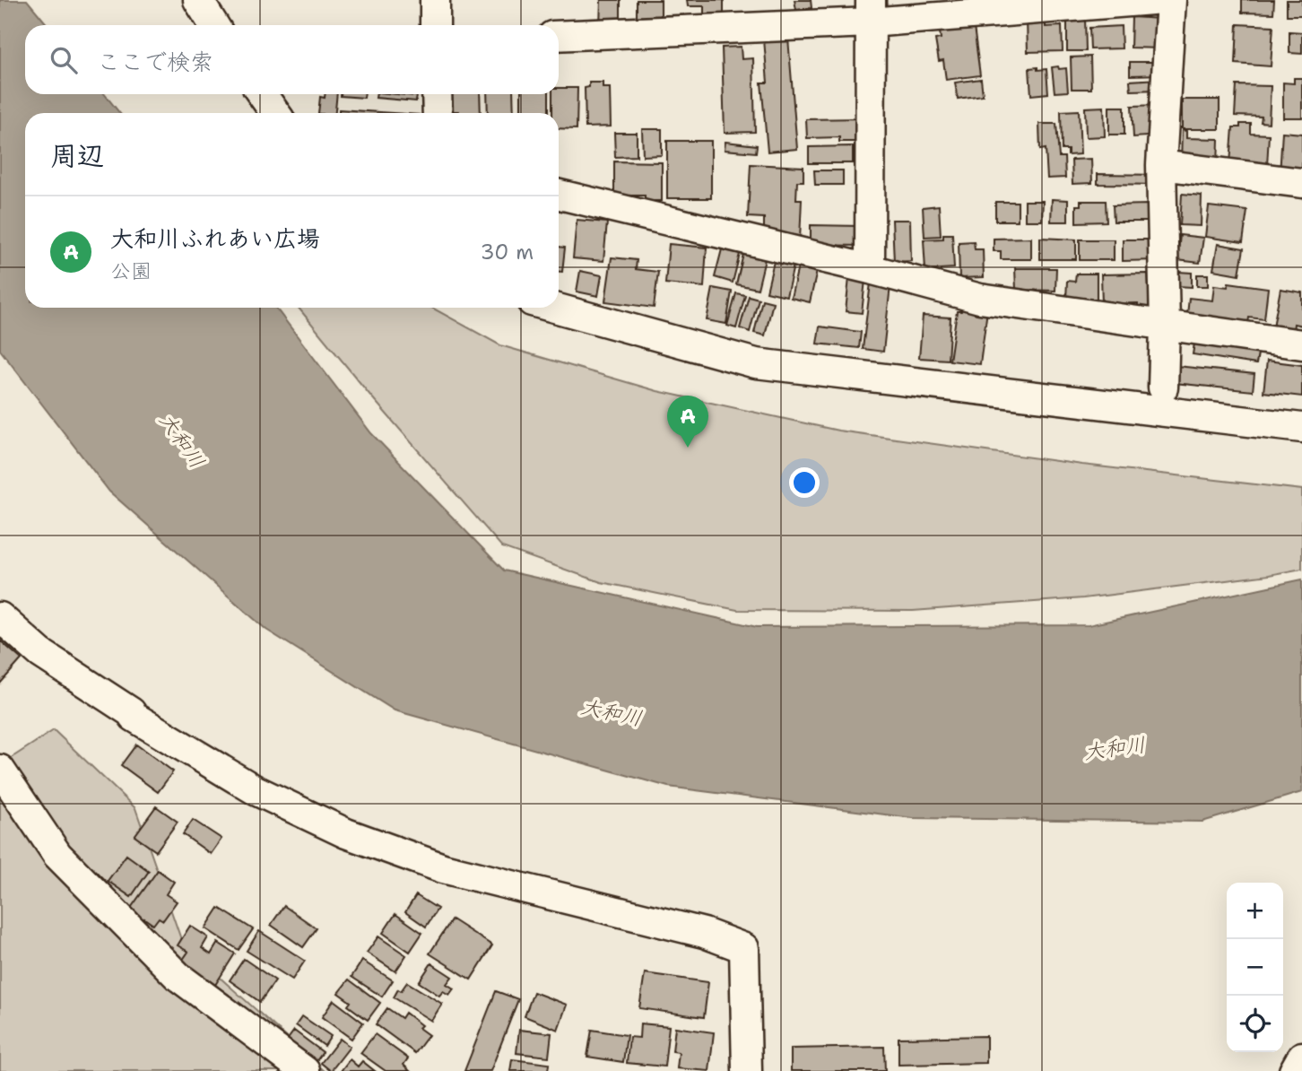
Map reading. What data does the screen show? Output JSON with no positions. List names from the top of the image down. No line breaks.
{"water":["大和川"],"page":{"search":"ここで検索","heading":"周辺","list":[{"mark":"A","name":"大和川ふれあい広場","note":"公園","value":"30 m"}],"pins":"A","map_buttons":["+","−"]}}
